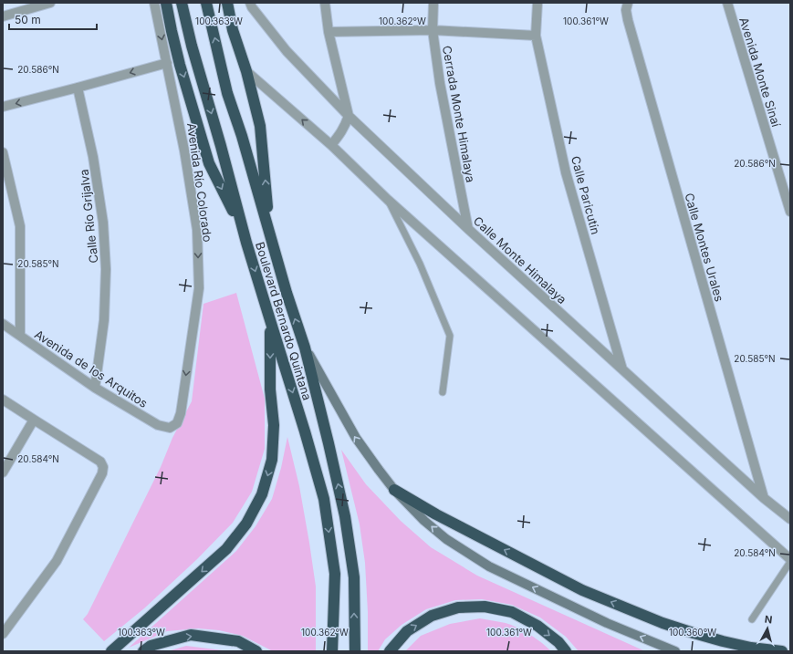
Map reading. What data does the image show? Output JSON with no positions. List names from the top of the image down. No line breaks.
{"streets":{"highway":["Boulevard Bernardo Quintana"],"street":["Avenida Monte Sinaí","Cerrada Monte Himalaya","Avenida Río Colorado","Calle Paricutín","Calle Río Grijalva","Calle Montes Urales","Calle Monte Himalaya","Avenida de los Arquitos"]},"crossings":[["Cerrada Monte Himalaya","Calle Monte Himalaya"],["Avenida Río Colorado","Avenida de los Arquitos"],["Calle Paricutín","Calle Monte Himalaya"],["Calle Río Grijalva","Avenida de los Arquitos"],["Calle Montes Urales","Calle Monte Himalaya"]],"one_way":["Avenida Río Colorado"],"scale_bar":"50 m","north":"top","coordinates":["100.363°W","100.362°W","100.361°W","20.586°N","20.585°N","20.584°N","100.360°W"]}
